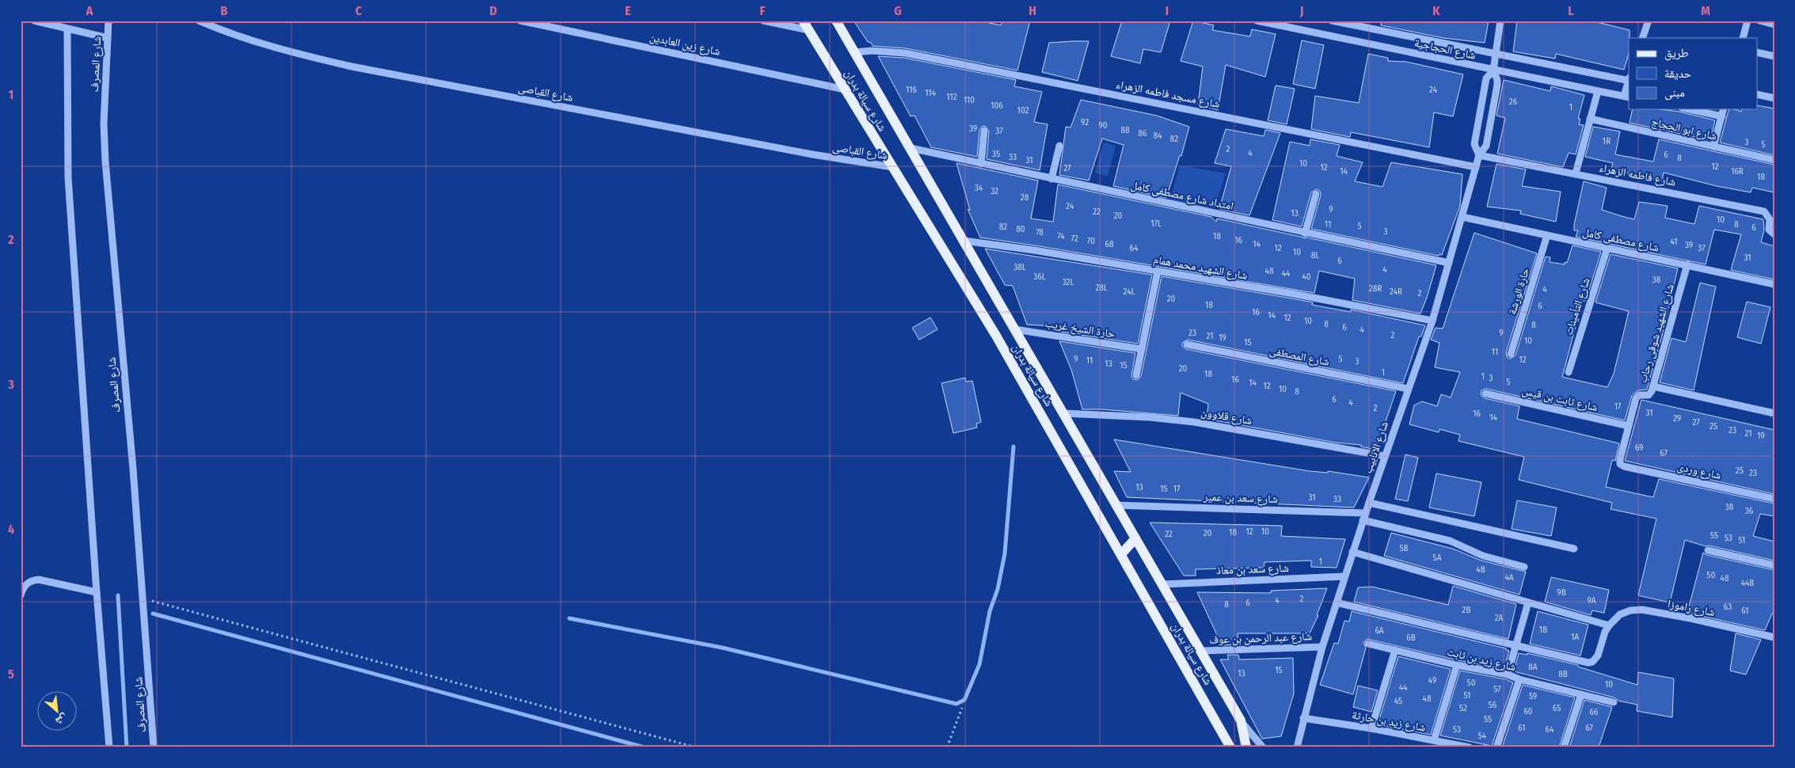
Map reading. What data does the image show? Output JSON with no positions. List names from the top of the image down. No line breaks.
{"streets":{"main road":["شارع سيالة بدران"],"street":["شارع زين العابدين","شارع الحجاجية","شارع المصرف","شارع القباصى","شارع مسجد فاطمه الزهراء","شارع ابو الحجاج","شارع فاطمه الزهراء","امتداد شارع مصطفى كامل","شارع مصطفى كامل","شارع الشهيد محمد همام","حارة الورشة","شارع التأمينات","حارة الشيخ غريب","شارع الشهيد شوقى رحاب","شارع المصطفى","شارع ثابت بن قيس","شارع قلاوون","شارع الانابيب","شارع وردى","شارع سعد بن عمير","شارع سعد بن معاذ","شارع راموزا","شارع عبد الرحمن بن عوف","شارع زيد بن ثابت","شارع زيد بن حارثة"]},"crossings":[["شارع زين العابدين","شارع سيالة بدران"],["شارع القباصى","شارع سيالة بدران"],["شارع مسجد فاطمه الزهراء","شارع سيالة بدران"],["شارع مسجد فاطمه الزهراء","شارع الانابيب"],["شارع سيالة بدران","امتداد شارع مصطفى كامل"],["شارع سيالة بدران","شارع الشهيد محمد همام"],["شارع سيالة بدران","حارة الشيخ غريب"],["شارع سيالة بدران","شارع قلاوون"],["شارع سيالة بدران","شارع سعد بن عمير"],["شارع سيالة بدران","شارع سعد بن معاذ"],["شارع سيالة بدران","شارع عبد الرحمن بن عوف"],["شارع فاطمه الزهراء","شارع الانابيب"],["امتداد شارع مصطفى كامل","شارع الانابيب"],["شارع مصطفى كامل","حارة الورشة"],["شارع مصطفى كامل","شارع التأمينات"],["شارع مصطفى كامل","شارع الشهيد شوقى رحاب"],["شارع مصطفى كامل","شارع الانابيب"],["شارع الشهيد محمد همام","شارع الانابيب"],["شارع الشهيد شوقى رحاب","شارع ثابت بن قيس"],["شارع الشهيد شوقى رحاب","شارع وردى"],["شارع المصطفى","شارع الانابيب"],["شارع قلاوون","شارع الانابيب"],["شارع الانابيب","شارع سعد بن عمير"],["شارع الانابيب","شارع سعد بن معاذ"],["شارع الانابيب","شارع عبد الرحمن بن عوف"],["شارع الانابيب","شارع زيد بن حارثة"]],"house_numbers":["116","24","114","112","110","26","106","1","102","92","90","39","88","37","86","84","82","1R","3","5","2","4","35","6","33","8","31","10","12","12","27","14","16R","18","34","32","28","24","9","22","13","20","10","17L","11","8","5","82","6","80","3","78","74","18","72","16","70","41","68","14","39","64","12","37","10","8L","31","6","38L","4","48","44","36L","40","38","32L","28L","28R","4","24L","24R","2","20","18","6","16","14","12","10","8","8","6","4","23","9","2","21","19","10","15","11","9","5","12","11","3","13","15","20","1","18","1","3","16","5","14","12","10","8","6","4","17","2","31","16","14","29","27","25","23","21","19","69","67","25","23","13","15","17","31","33","38","36","12","10","18","20","22","55","53","51","5B","5A","1","4B","50","4A","48","44B","9B","2","4","9A","6","8","63","2B","61","2A","1B","6A","1A","6B","8A","15","13","8B","49","50","10","44","57","51","59","48","45","56","52","65","60","66","55","61","67","53","64","54"],"legend":["طريق","حديقة","مبنى"],"north":"bottom right","grid":{"columns":["A","B","C","D","E","F","G","H","I","J","K","L","M"],"rows":["1","2","3","4","5"]}}
